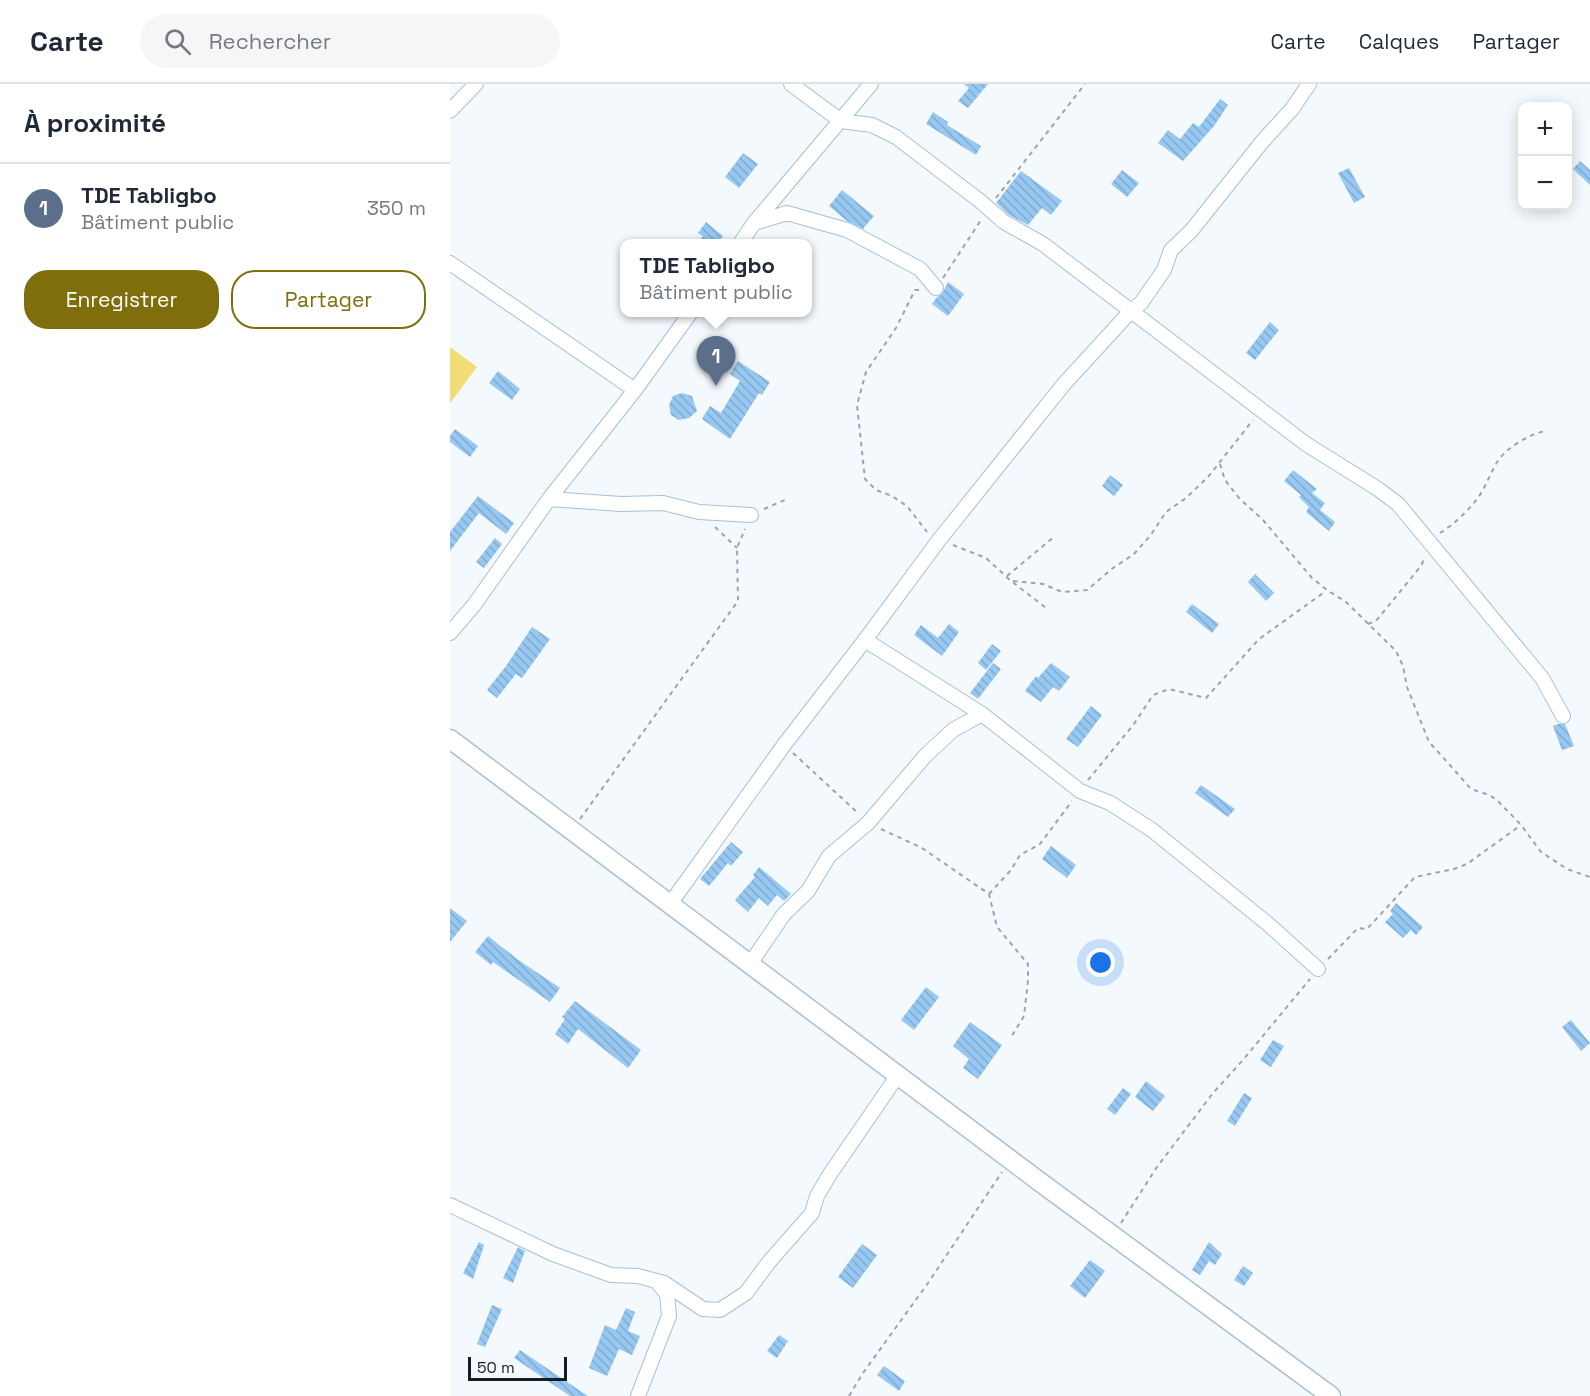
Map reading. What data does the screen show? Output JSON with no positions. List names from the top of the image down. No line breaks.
{"scale_bar":"50 m","page":{"header":"Carte","search":"Rechercher","nav":["Carte","Calques","Partager"],"heading":"À proximité","map_buttons":["+","−"],"list":[{"mark":"1","name":"TDE Tabligbo","note":"Bâtiment public","value":"350 m"}],"popup":["TDE Tabligbo","Bâtiment public"],"buttons":["Enregistrer","Partager"],"pins":"1","scale":"50 m"}}
